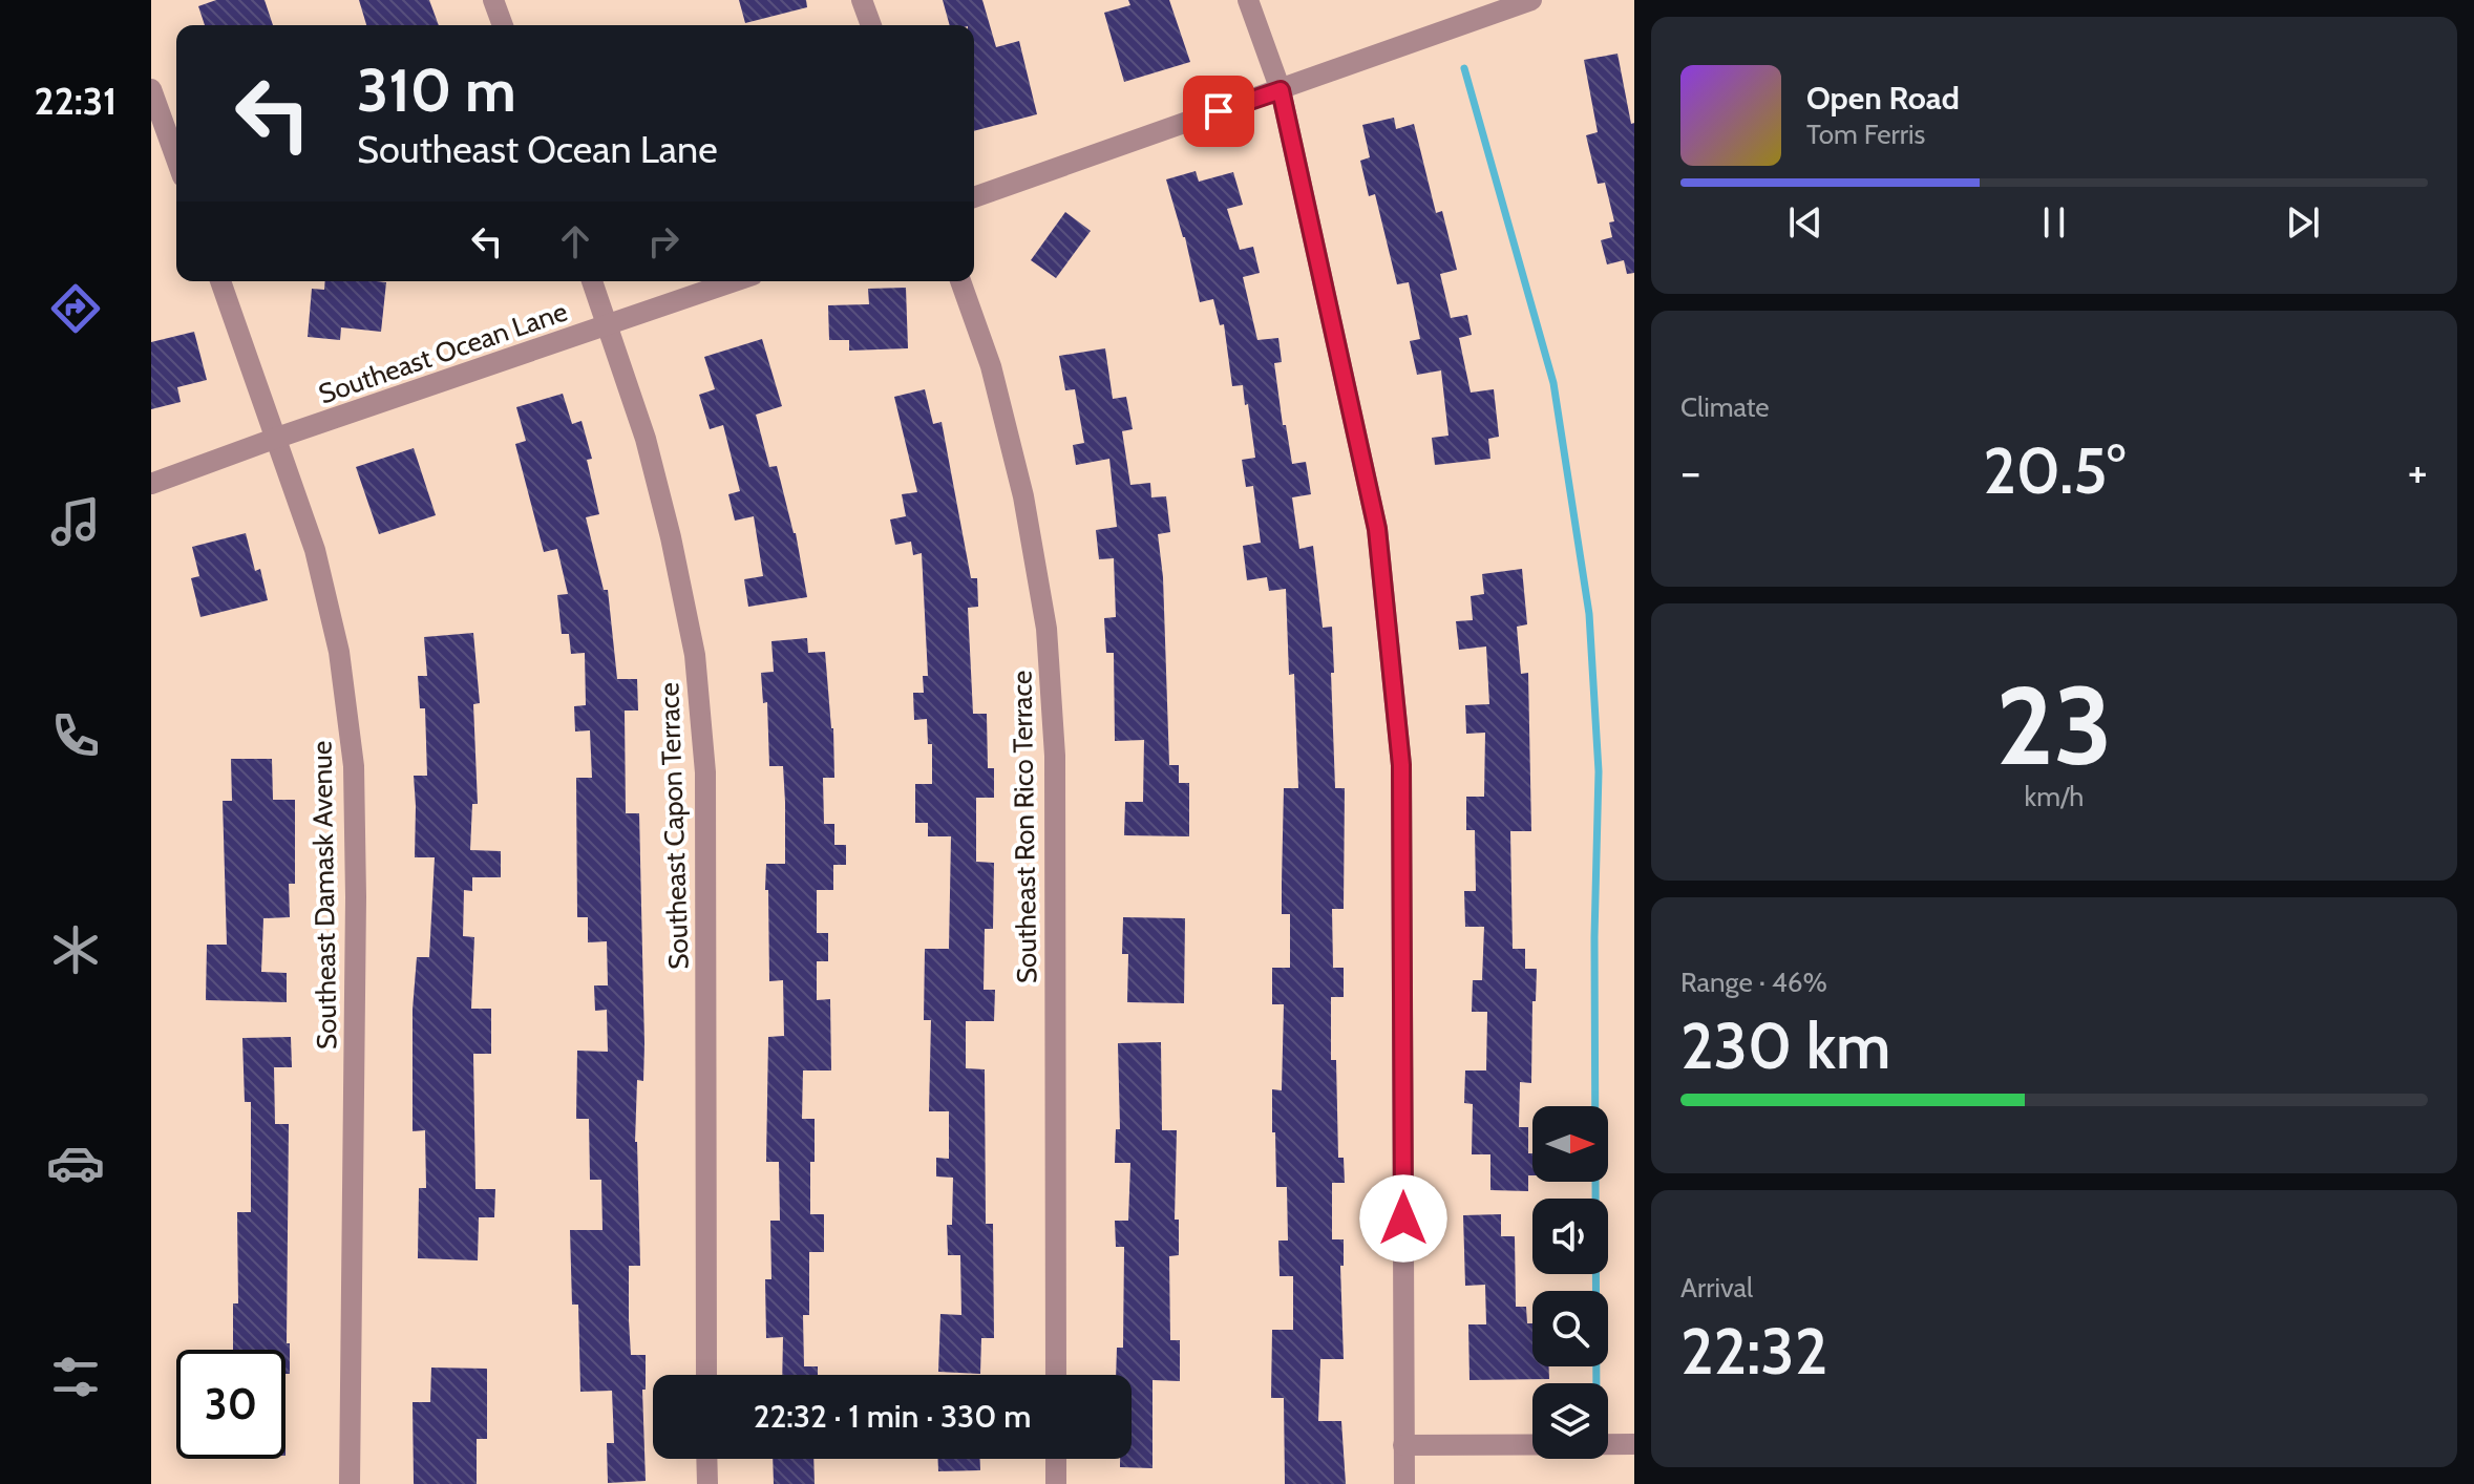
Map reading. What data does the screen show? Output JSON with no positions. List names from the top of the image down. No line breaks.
{"streets":{"street":["Southeast Ocean Lane","Southeast Capon Terrace","Southeast Ron Rico Terrace","Southeast Damask Avenue"]},"crossings":[["Southeast Ocean Lane","Southeast Capon Terrace"],["Southeast Ocean Lane","Southeast Damask Avenue"]],"north":"right","page":{"tabs":"22:31","turn":["310 m","Southeast Ocean Lane"],"song":["Open Road","Tom Ferris"],"tile":["Climate",["23","km/h"],["Range · 46%","230 km"],["Arrival","22:32"]],"heat":["−","20.5°","+"],"limit":"30","trip":"22:32 · 1 min · 330 m"}}
